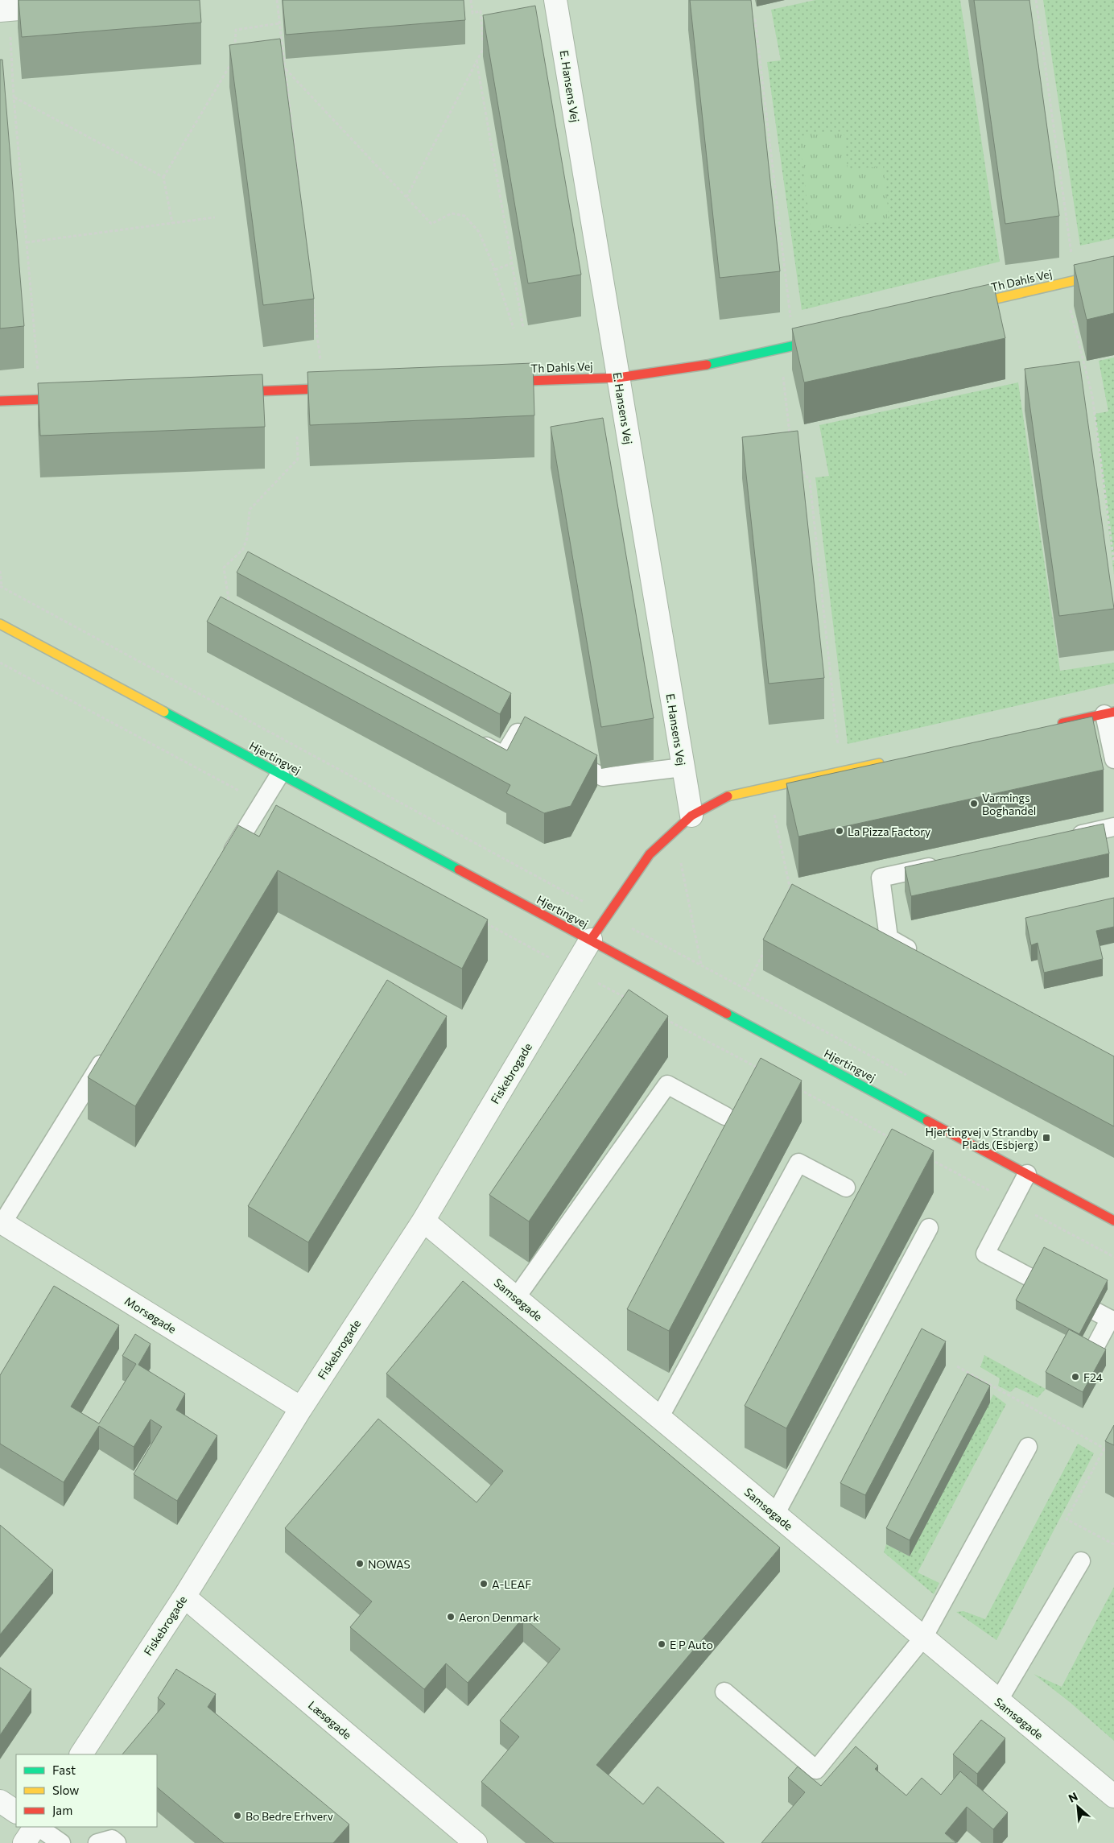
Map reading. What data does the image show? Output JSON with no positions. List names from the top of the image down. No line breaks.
{"streets":{"main road":["Th Dahls Vej","Hjertingvej"],"street":["E. Hansens Vej","Fiskebrogade","Samsøgade","Morsøgade","Læsøgade"]},"crossings":[["E. Hansens Vej","Th Dahls Vej"],["Hjertingvej","Fiskebrogade"],["Fiskebrogade","Samsøgade"],["Fiskebrogade","Morsøgade"],["Fiskebrogade","Læsøgade"]],"places":{"other":["Varmings Boghandel","La Pizza Factory","F24","NOWAS","A-LEAF","Aeron Denmark","E P Auto","Bo Bedre Erhverv"],"transit":["Hjertingvej v Strandby Plads (Esbjerg)"]},"legend":["Fast","Slow","Jam"],"north":"top left"}
